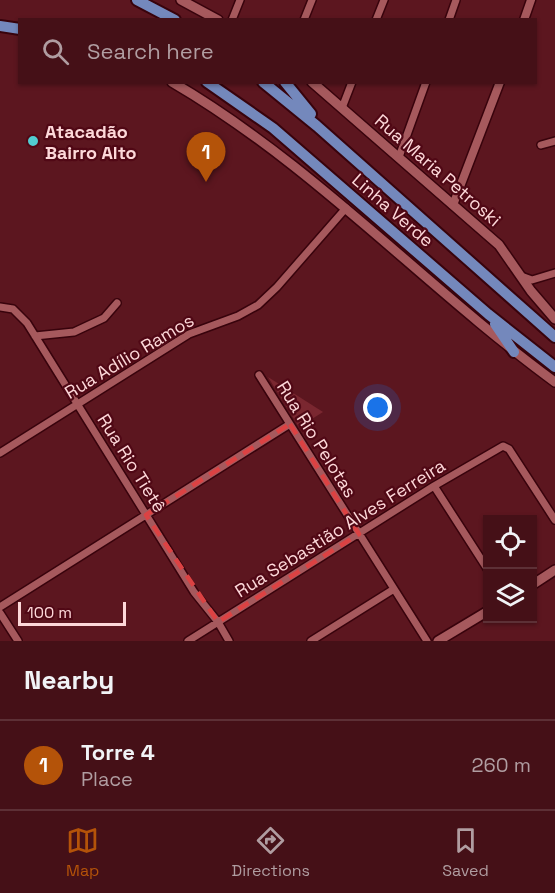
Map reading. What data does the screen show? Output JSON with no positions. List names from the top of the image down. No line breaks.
{"streets":{"highway":["Linha Verde"],"main road":["Rua Maria Petroski"],"street":["Rua Adílio Ramos","Rua Rio Pelotas","Rua Rio Tietê","Rua Sebastião Alves Ferreira"]},"crossings":[["Rua Adílio Ramos","Rua Rio Tietê"],["Rua Rio Pelotas","Rua Sebastião Alves Ferreira"],["Rua Rio Tietê","Rua Sebastião Alves Ferreira"]],"places":["Atacadão Bairro Alto"],"scale_bar":"100 m","page":{"search":"Search here","pins":"1","scale":"100 m","heading":"Nearby","list":[{"mark":"1","name":"Torre 4","note":"Place","value":"260 m"}],"nav":["Map","Directions","Saved"]}}
